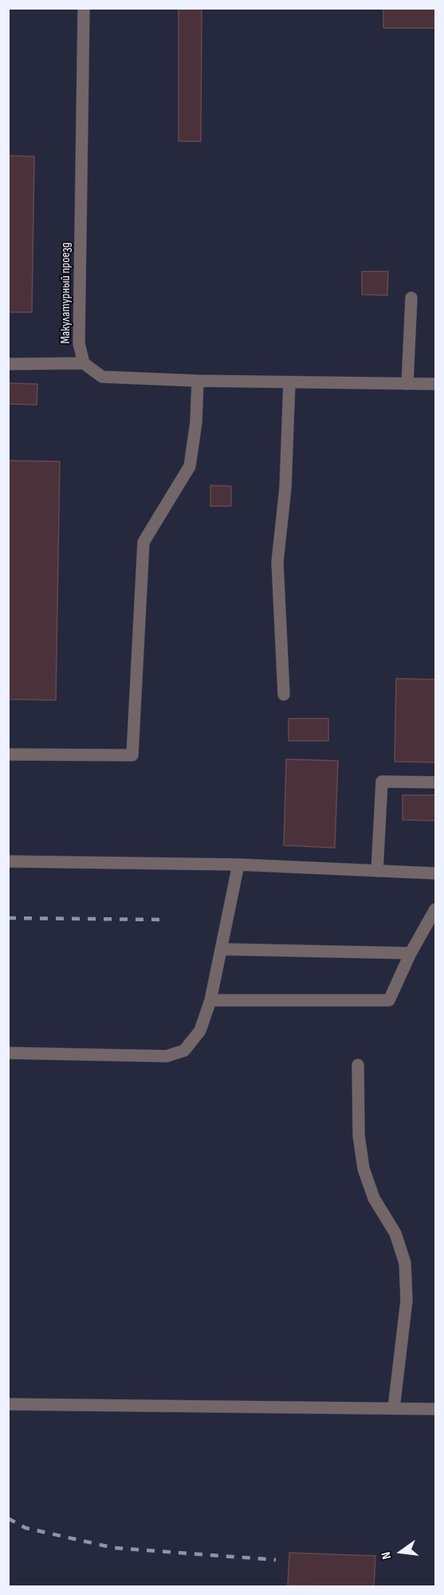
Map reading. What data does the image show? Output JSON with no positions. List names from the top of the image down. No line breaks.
{"streets":{"street":["Макулатурный проезд"]},"north":"left"}
